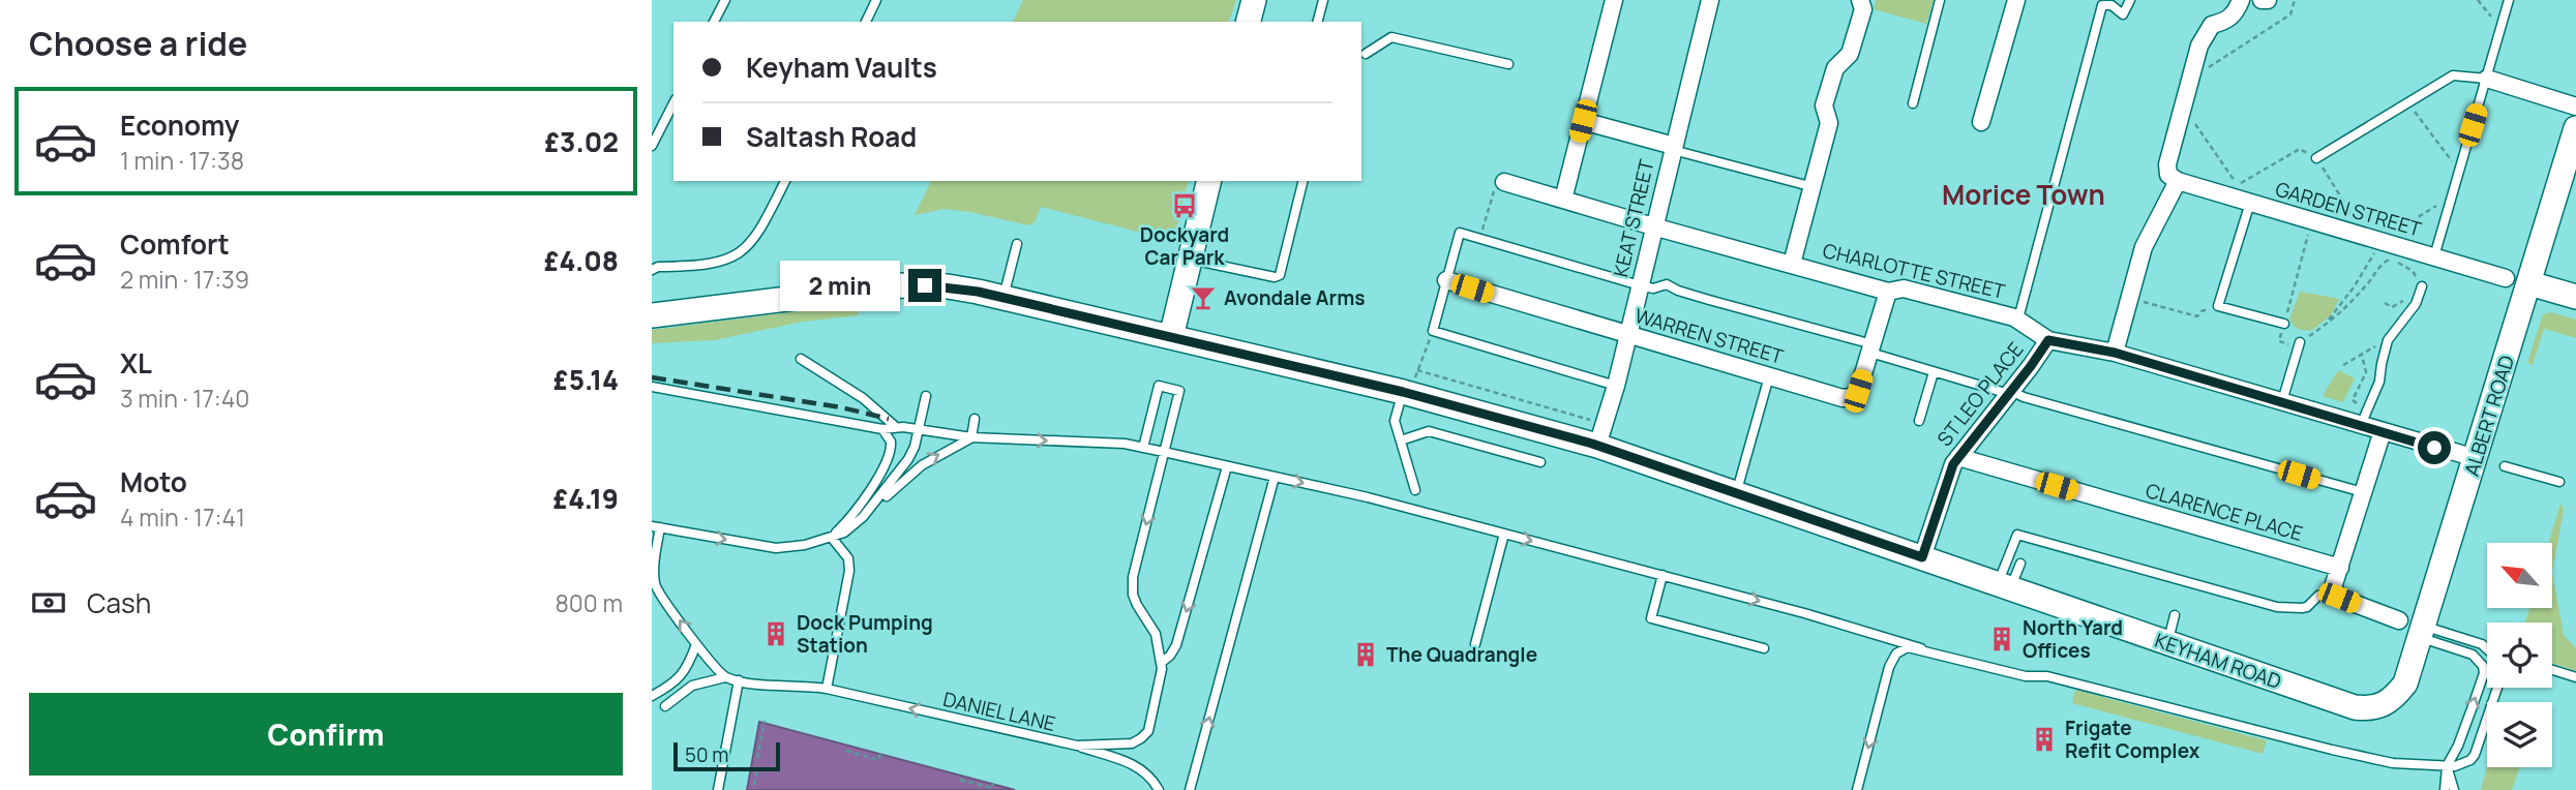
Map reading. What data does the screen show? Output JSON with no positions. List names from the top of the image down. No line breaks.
{"streets":{"main road":["ALBERT ROAD","KEYHAM ROAD"],"street":["GARDEN STREET","KEAT STREET","CHARLOTTE STREET","WARREN STREET","ST LEO PLACE","CLARENCE PLACE"],"lane":["DANIEL LANE"]},"crossings":[["GARDEN STREET","ALBERT ROAD"],["KEAT STREET","CHARLOTTE STREET"],["KEAT STREET","WARREN STREET"],["KEAT STREET","KEYHAM ROAD"],["CHARLOTTE STREET","WARREN STREET"],["CHARLOTTE STREET","ST LEO PLACE"],["CHARLOTTE STREET","ALBERT ROAD"],["ST LEO PLACE","CLARENCE PLACE"],["ST LEO PLACE","KEYHAM ROAD"],["ALBERT ROAD","KEYHAM ROAD"]],"districts":["Morice Town"],"places":{"bus stop":["Dockyard Car Park"],"bar":["Avondale Arms"],"building":["Dock Pumping Station","North Yard Offices","The Quadrangle","Frigate Refit Complex"]},"scale_bar":"50 m","north":"top left","page":{"heading":"Choose a ride","banner":["Keyham Vaults","Saltash Road"],"list":[{"name":"Economy","note":"1 min · 17:38","value":"£3.02"},{"name":"Comfort","note":"2 min · 17:39","value":"£4.08"},{"name":"XL","note":"3 min · 17:40","value":"£5.14"},{"name":"Moto","note":"4 min · 17:41","value":"£4.19"}],"bubble":"2 min","pay":["Cash","800 m"],"buttons":"Confirm","scale":"50 m"}}
